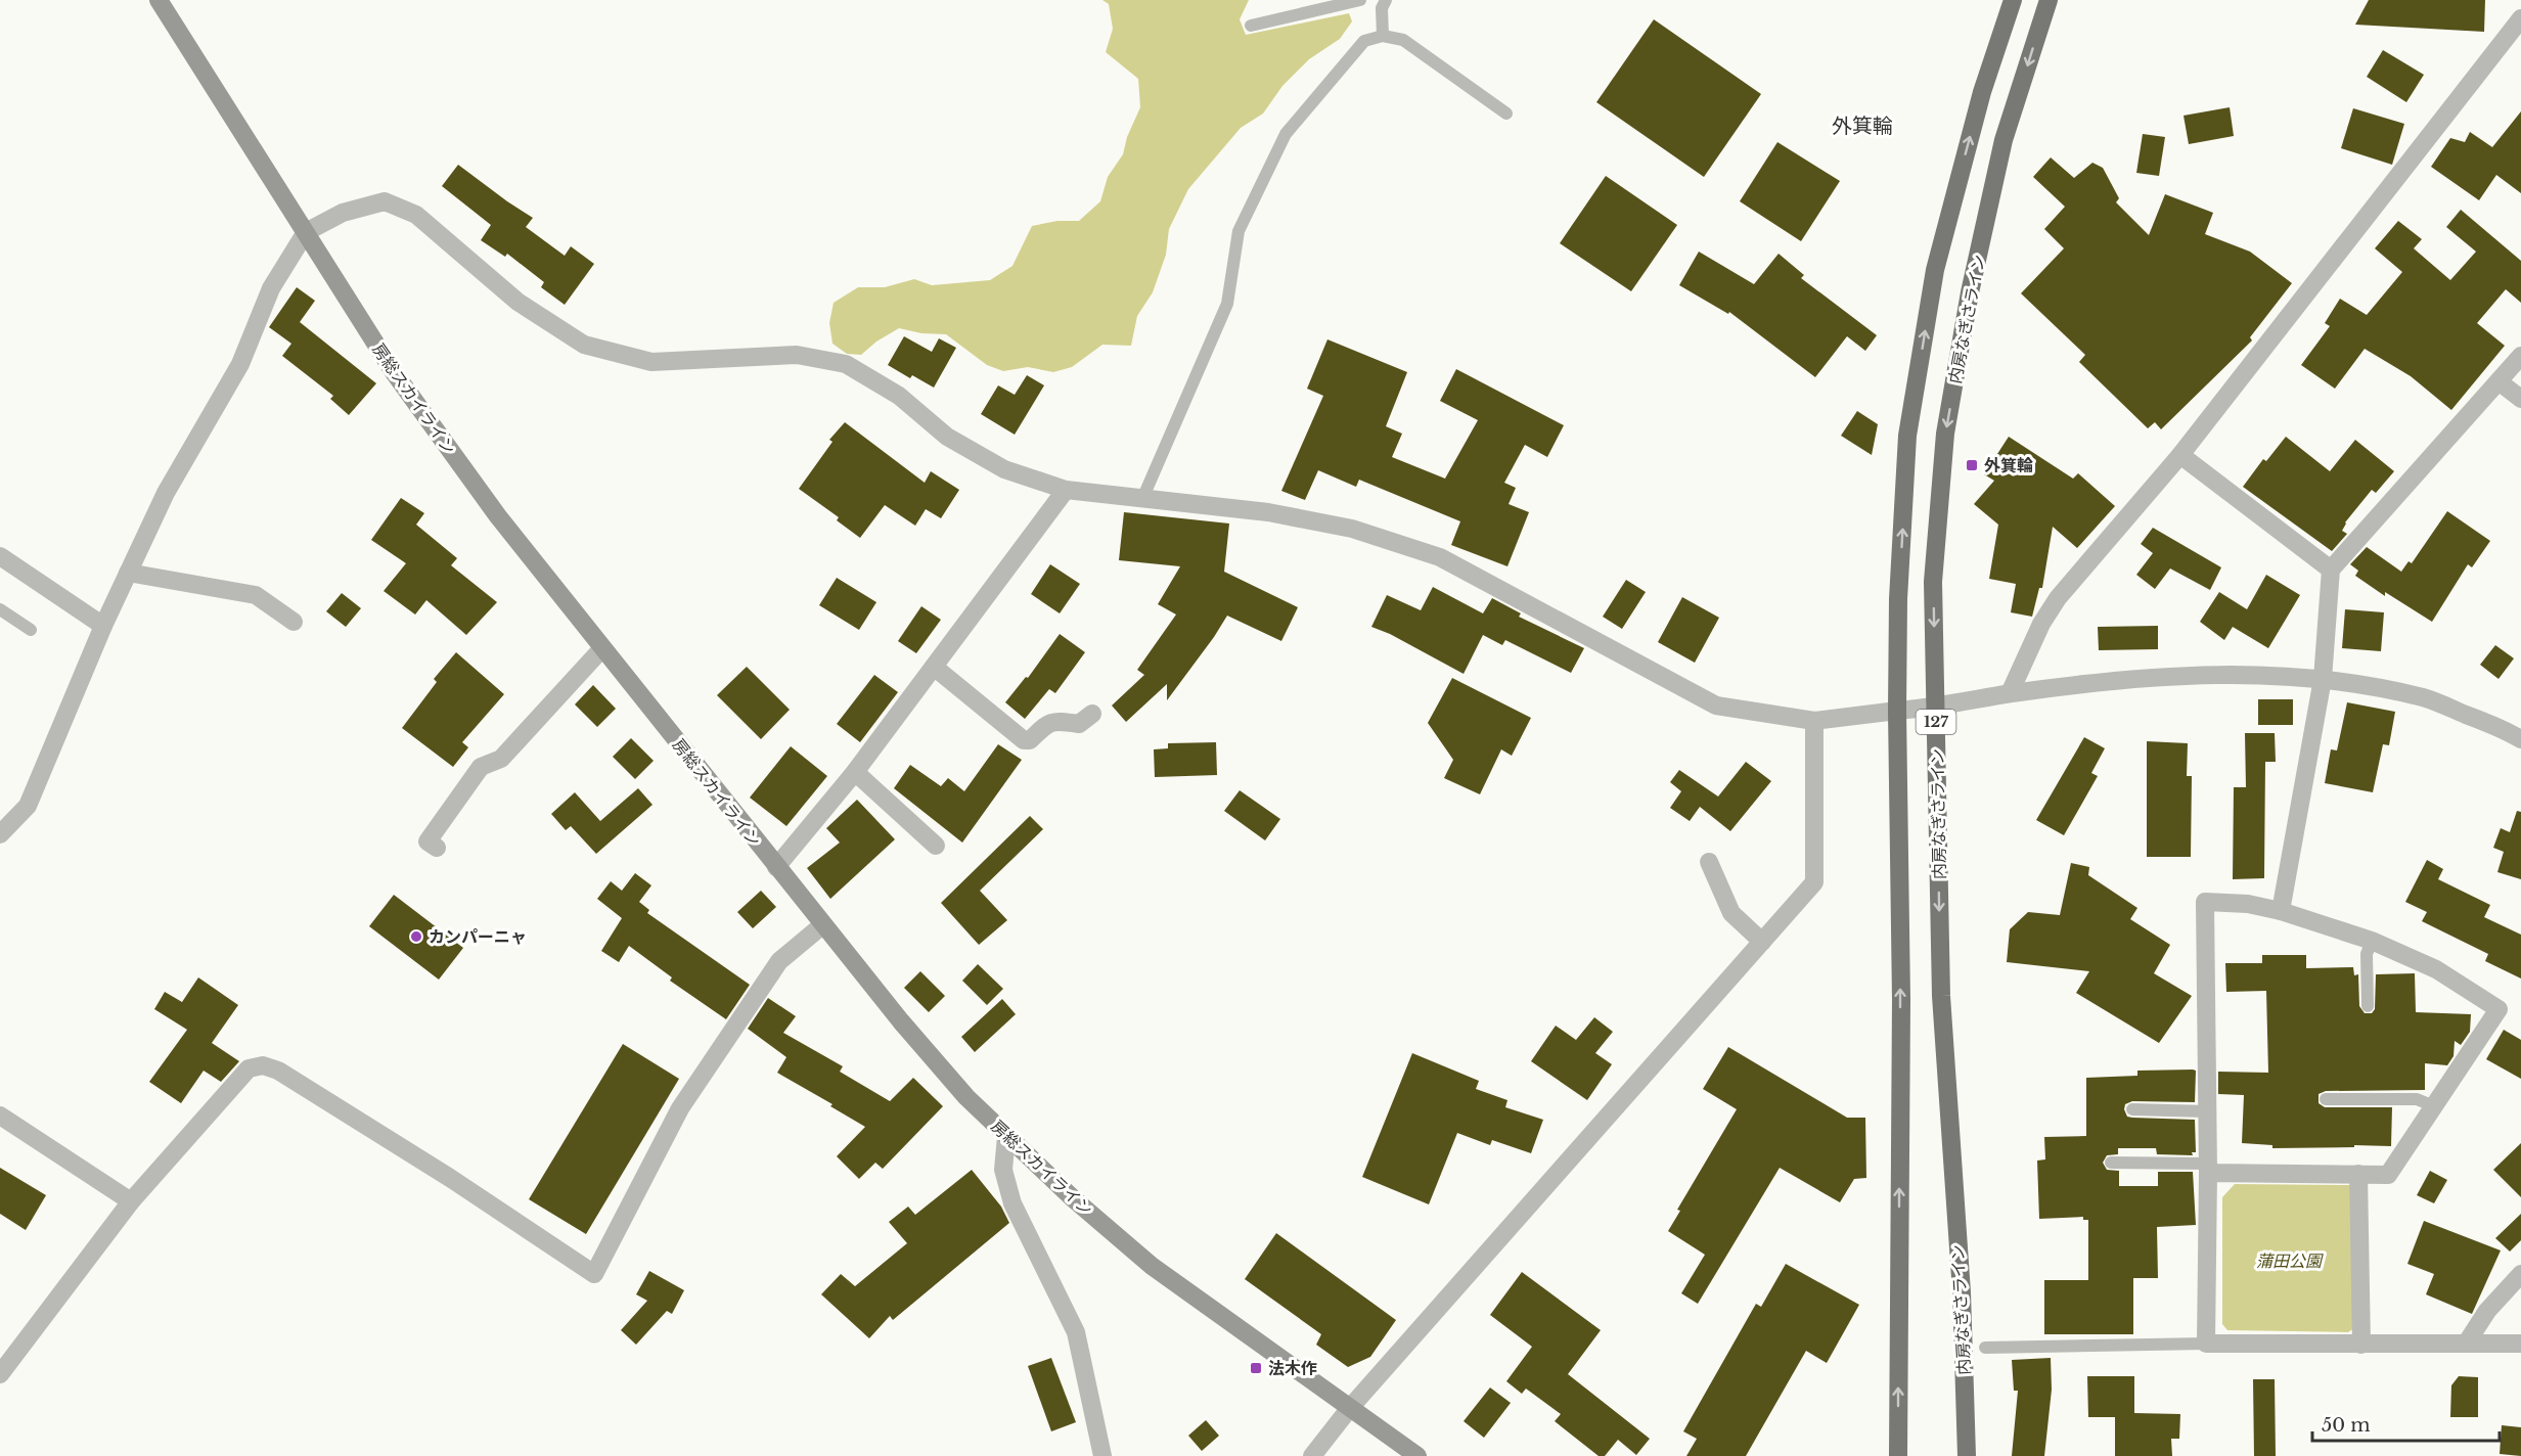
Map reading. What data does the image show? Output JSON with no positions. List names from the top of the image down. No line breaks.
{"streets":{"highway":["内房なぎさライン","127"],"main road":["房総スカイライン"]},"districts":["外箕輪"],"parks":["蒲田公園"],"places":{"transit":["外箕輪","法木作"],"other":["カンパーニャ"]},"scale_bar":"50 m"}
